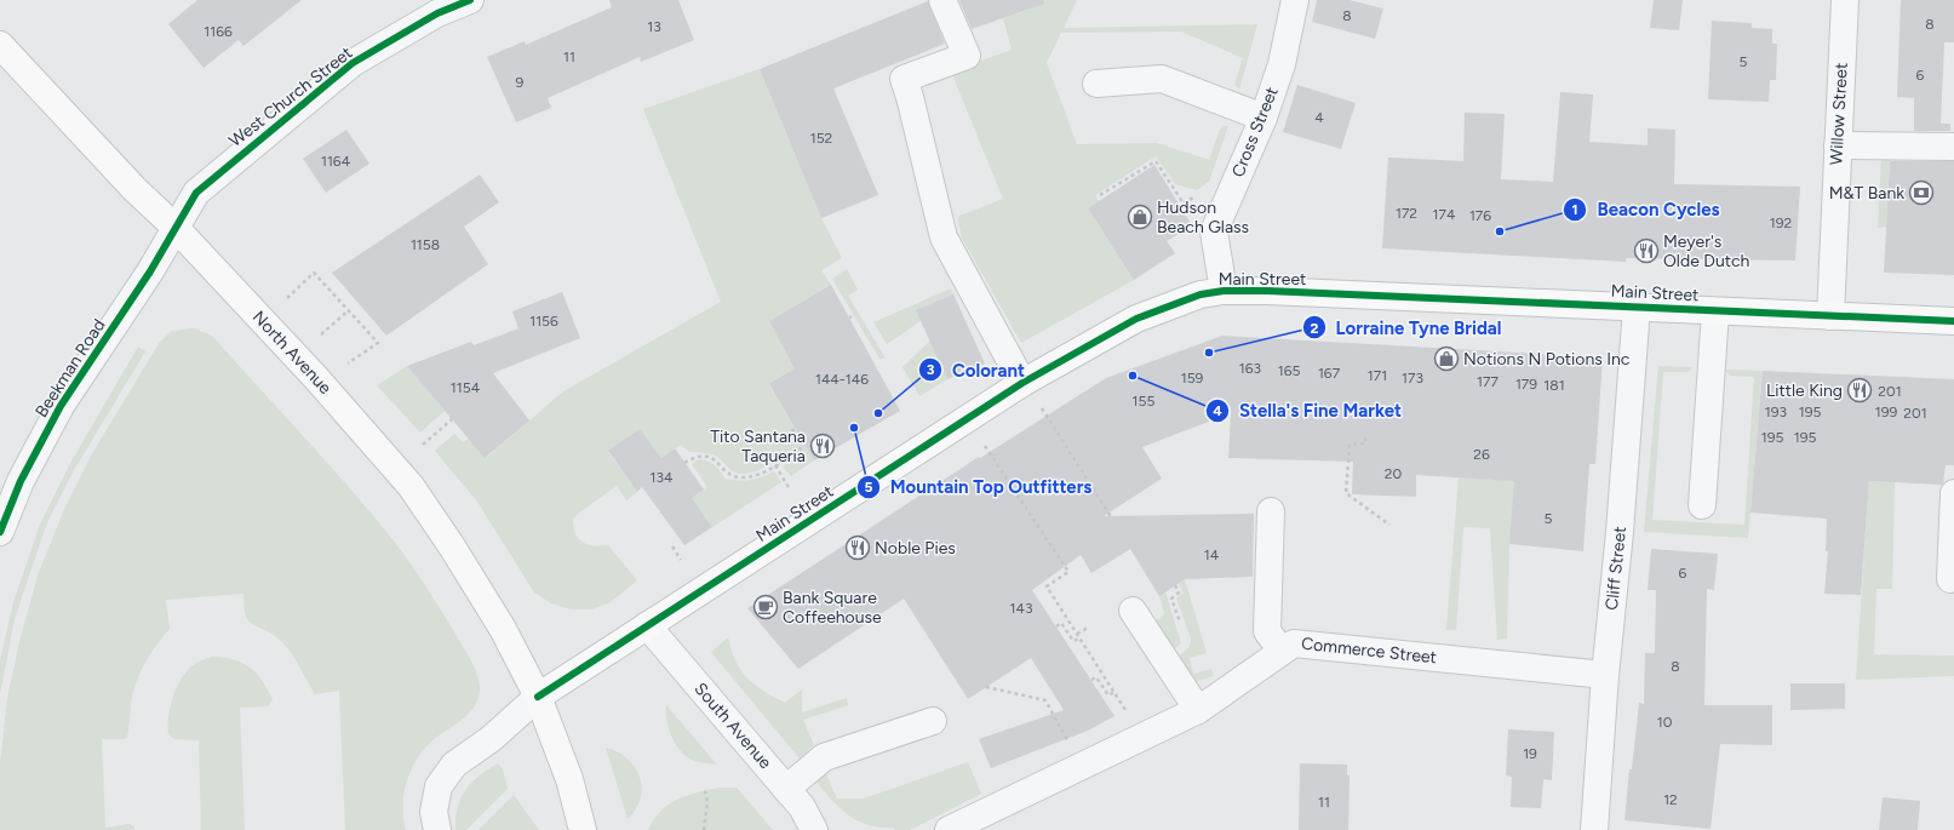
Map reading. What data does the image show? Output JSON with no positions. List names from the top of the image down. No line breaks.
{"streets":{"main road":["Main Street","North Avenue"],"street":["West Church Street","Willow Street","Cross Street","Beekman Road","Cliff Street","Commerce Street","South Avenue"]},"crossings":[["West Church Street","North Avenue"],["West Church Street","Beekman Road"],["Willow Street","Main Street"],["Cross Street","Main Street"],["Main Street","North Avenue"],["Main Street","Cliff Street"],["Main Street","South Avenue"],["North Avenue","Beekman Road"],["Cliff Street","Commerce Street"]],"places":{"bank":["M&T Bank"],"shop":["Hudson Beach Glass","Notions N Potions Inc"],"other":["Beacon Cycles","Lorraine Tyne Bridal","Stella's Fine Market","Colorant","Mountain Top Outfitters"],"restaurant":["Meyer's Olde Dutch","Little King","Tito Santana Taqueria","Noble Pies"],"cafe":["Bank Square Coffeehouse"]},"house_numbers":["8","8","13","1166","11","5","6","9","4","152","1164","172","174","176","192","1158","1156","163","165","167","171","159","173","144-146","177","179","181","1154","201","155","193","195","199","201","195","195","26","20","134","5","14","6","143","8","10","19","12","11"]}
